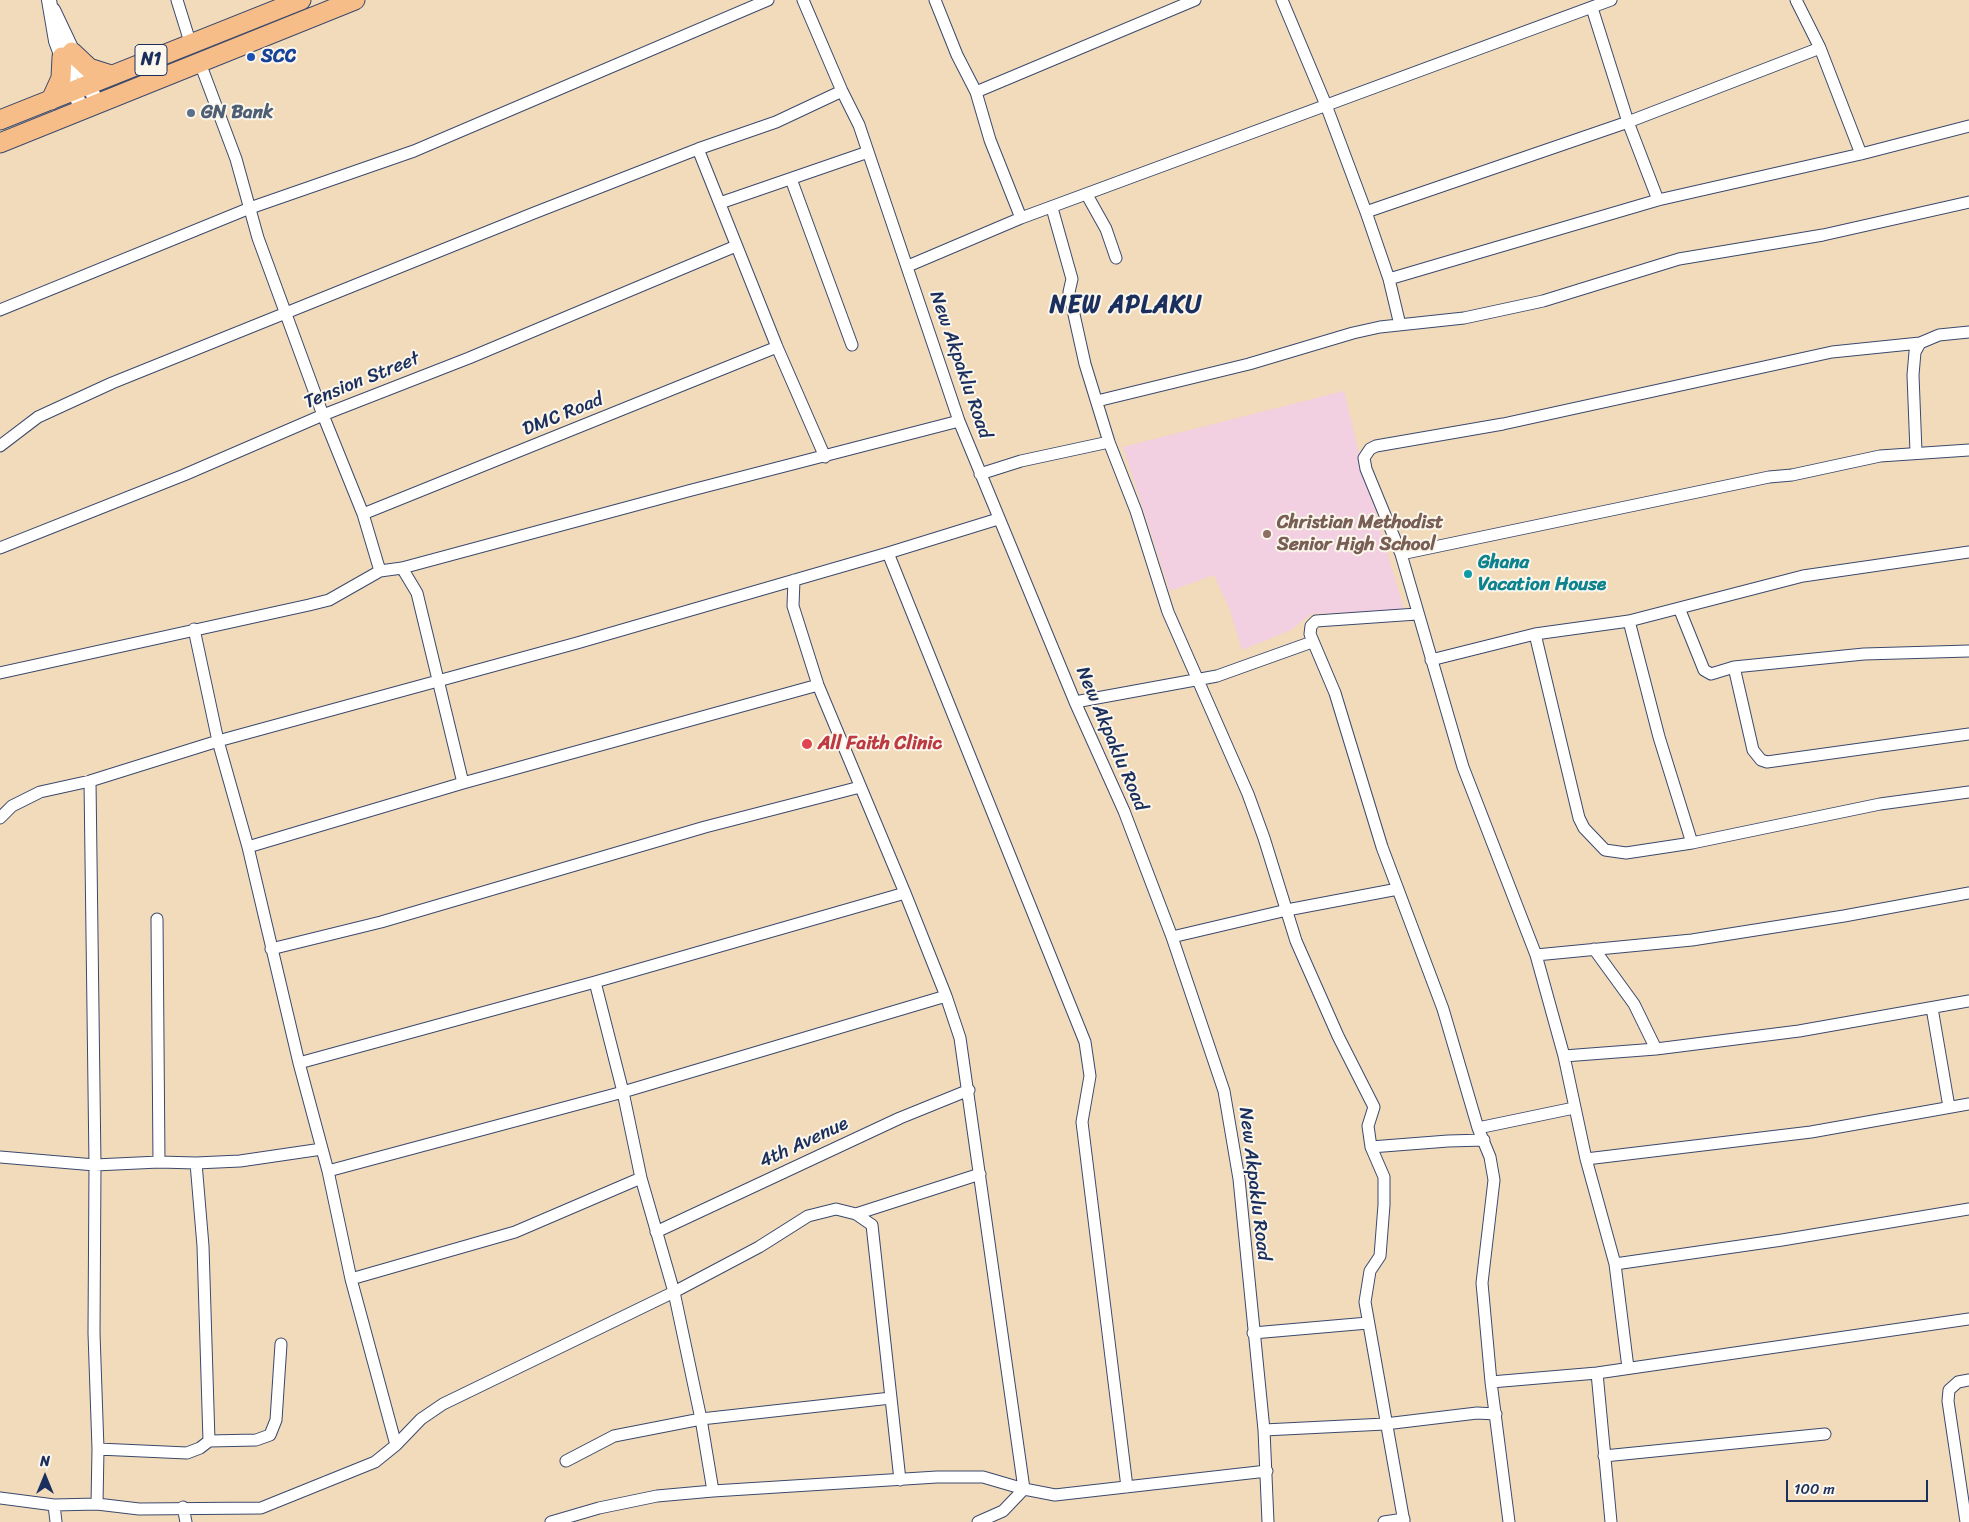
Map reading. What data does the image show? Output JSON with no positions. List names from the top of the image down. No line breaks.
{"streets":{"highway":["N1"],"street":["New Akpaklu Road","Tension Street","DMC Road","4th Avenue"]},"districts":["NEW APLAKU"],"places":["SCC","GN Bank","Christian Methodist Senior High School","Ghana Vacation House","All Faith Clinic"],"scale_bar":"100 m","north":"top"}
